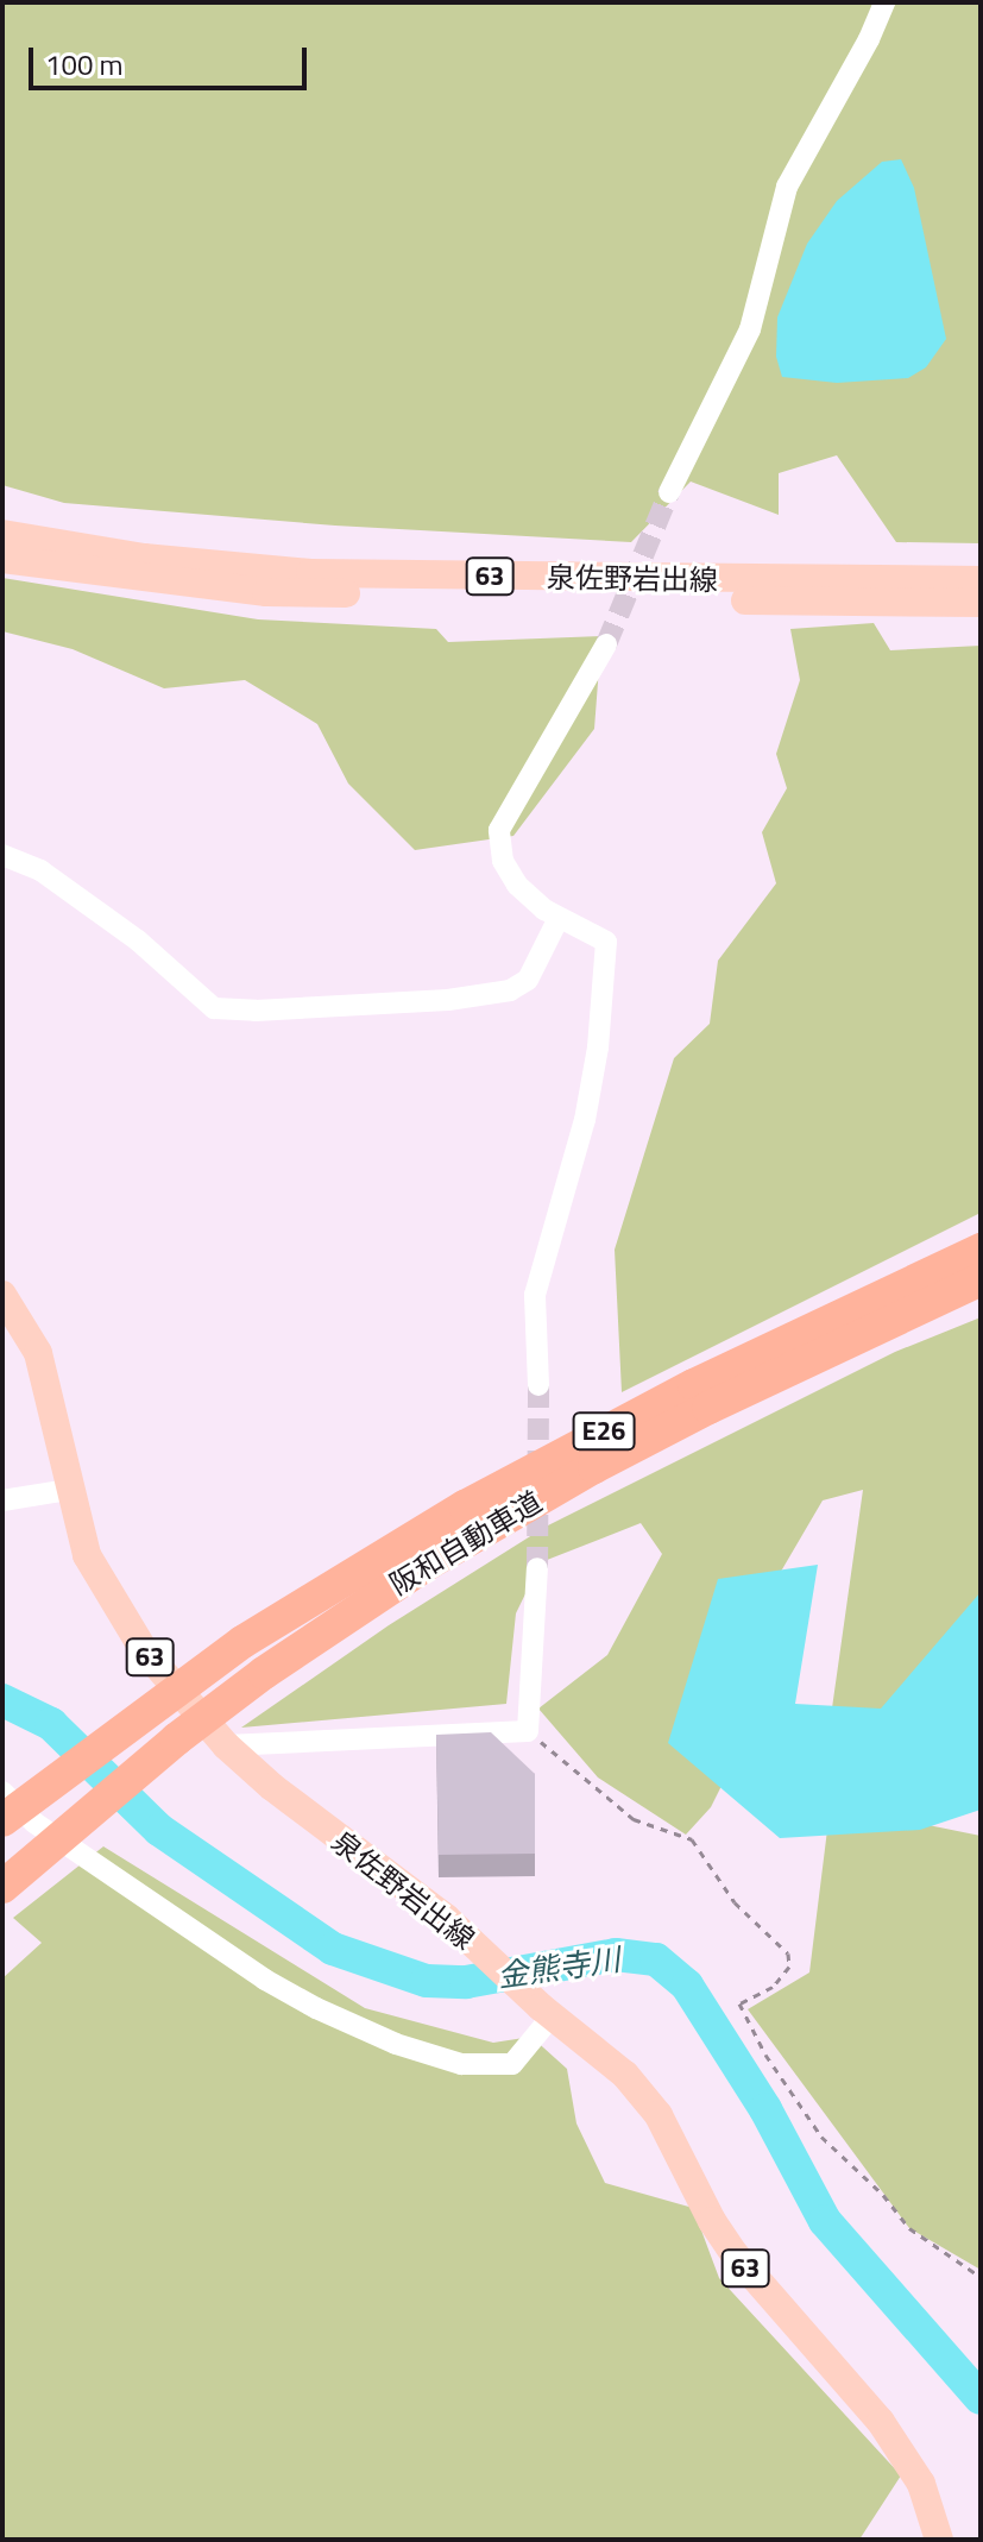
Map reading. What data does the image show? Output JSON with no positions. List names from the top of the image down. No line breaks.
{"streets":{"highway":["E26","阪和自動車道"],"main road":["63","泉佐野岩出線"]},"water":["金熊寺川"],"scale_bar":"100 m"}
